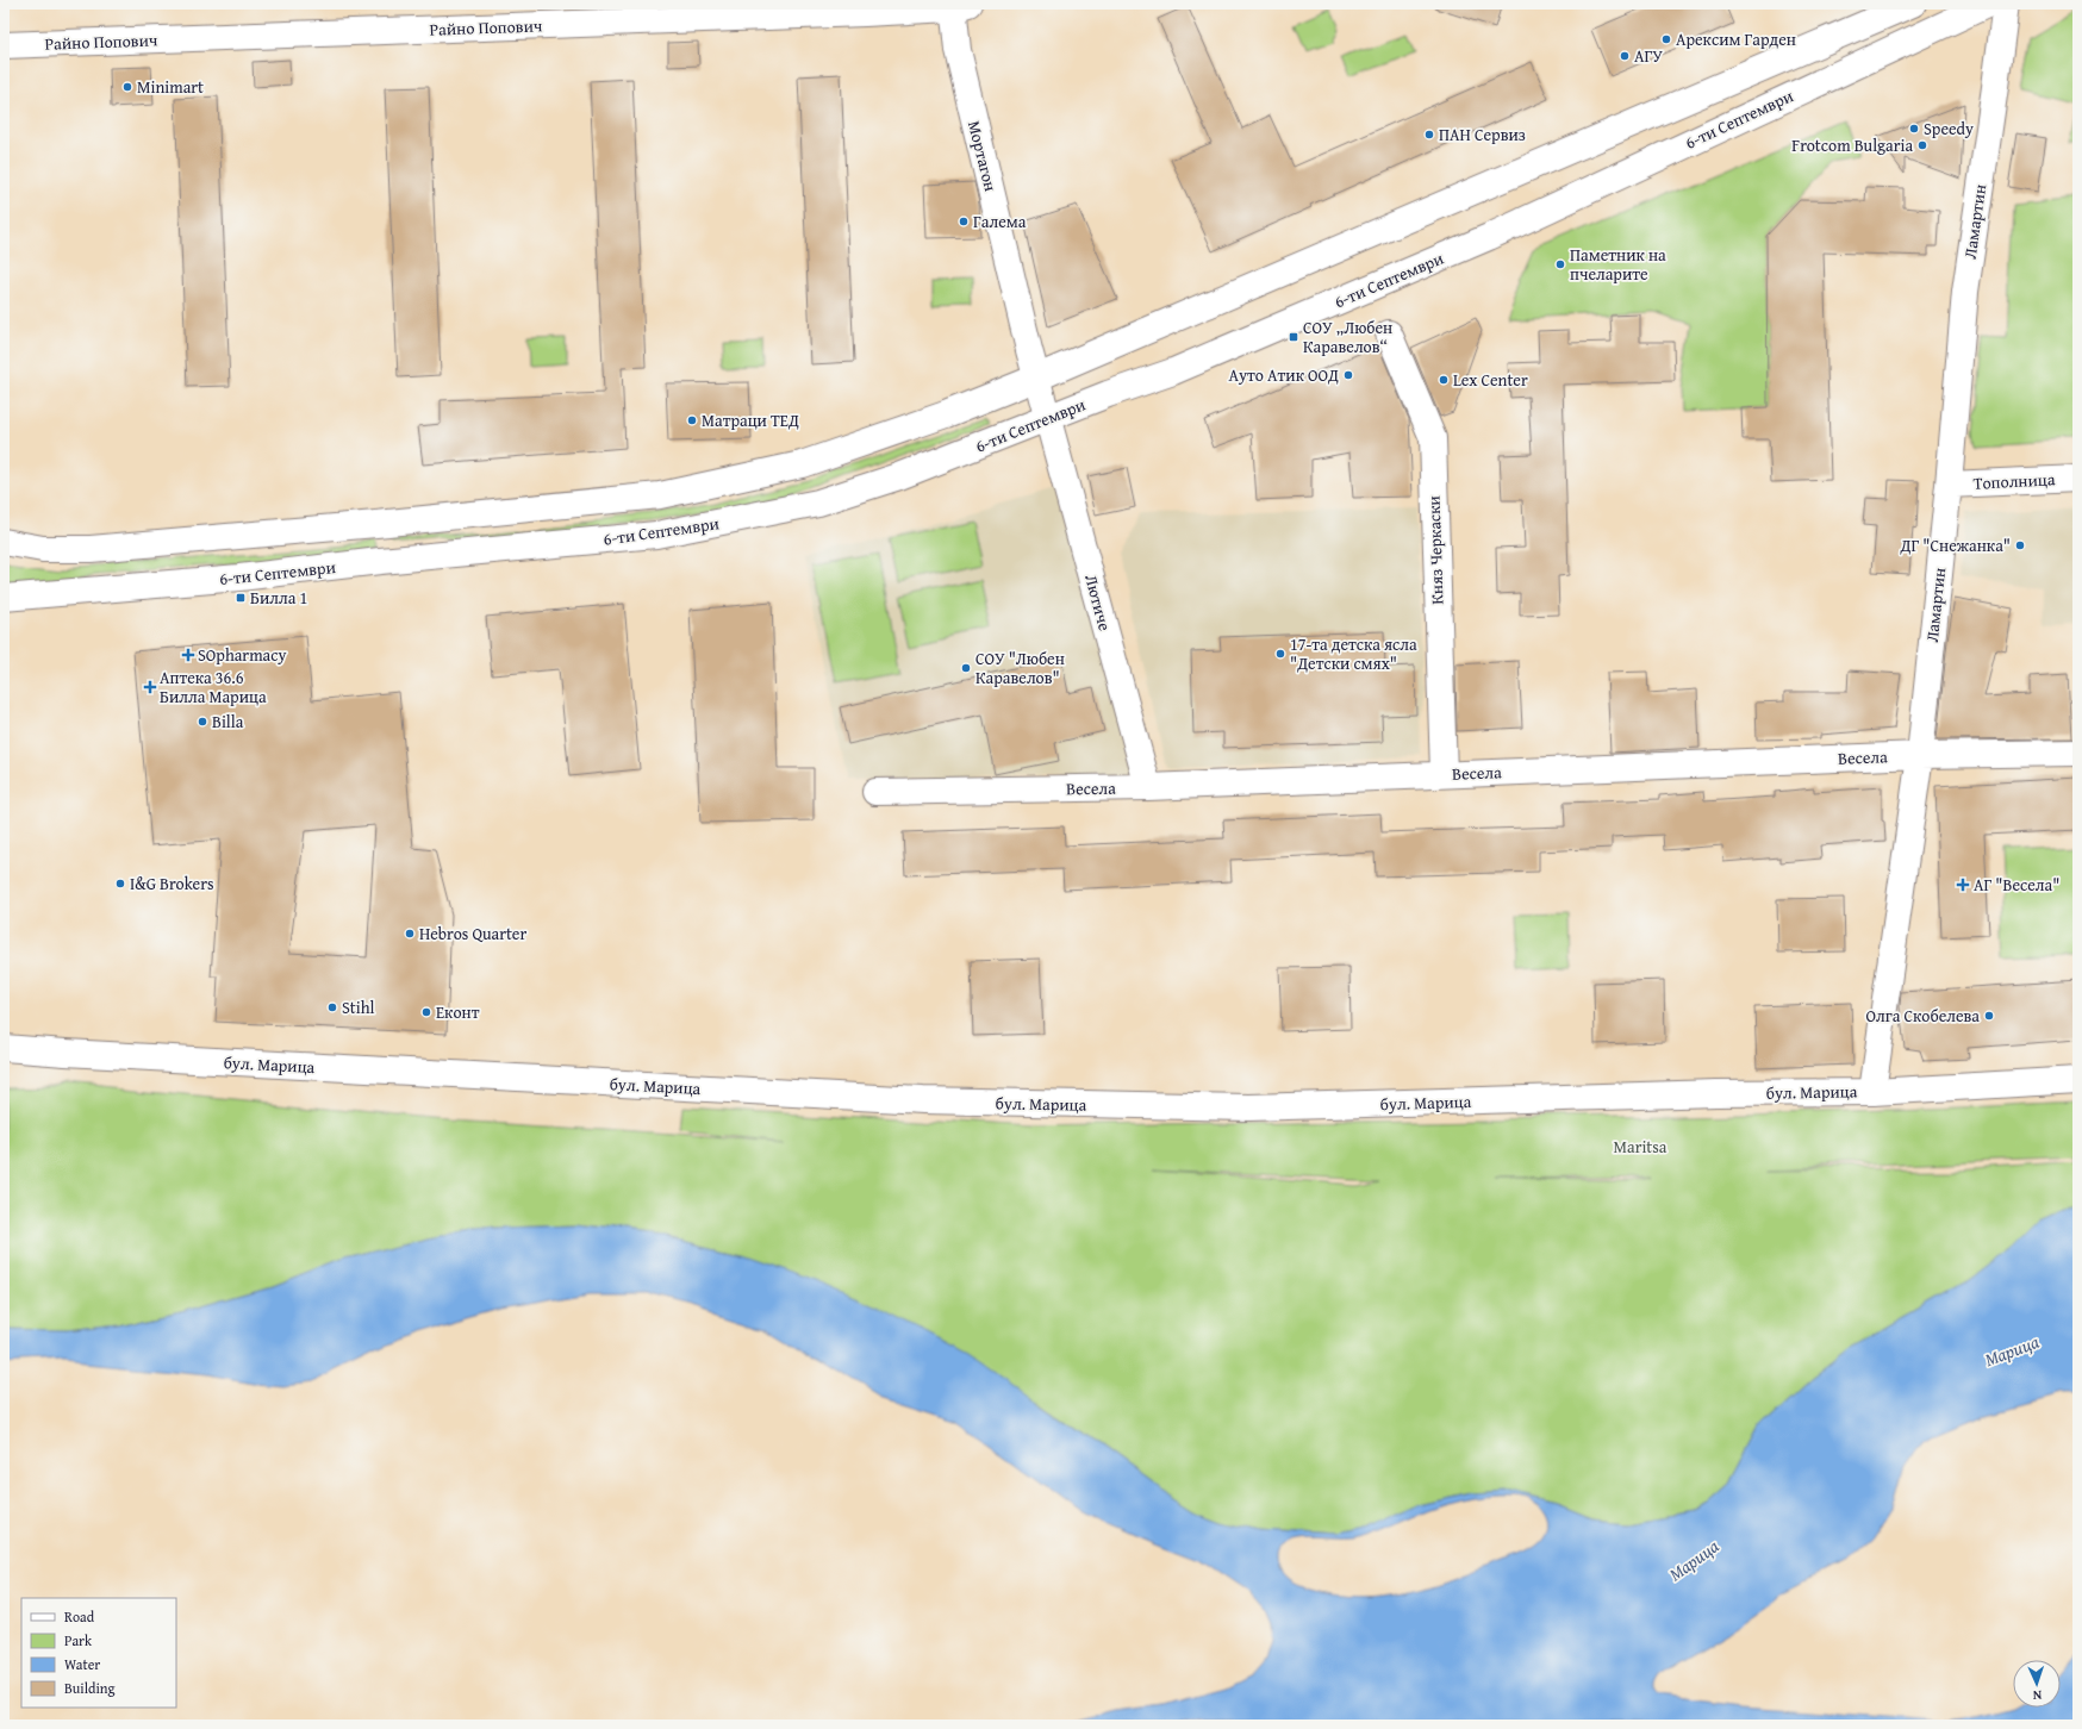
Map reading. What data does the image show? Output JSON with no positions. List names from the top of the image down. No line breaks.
{"streets":{"street":["Райно Попович","6-ти Септември","Мортагон","Ламартин","Тополница","Княз Черкаски","Лютиче","Весела","бул. Марица"]},"crossings":[["Райно Попович","Мортагон"],["6-ти Септември","Мортагон"],["6-ти Септември","Лютиче"],["Мортагон","Лютиче"],["Ламартин","Тополница"],["Ламартин","Весела"],["Ламартин","бул. Марица"],["Княз Черкаски","Весела"],["Лютиче","Весела"]],"water":["Марица"],"parks":["Maritsa"],"places":{"other":["Арексим Гарден","АГУ","Minimart","Speedy","ПАН Сервиз","Frotcom Bulgaria","Галема","Паметник на пчеларите","Ауто Атик ООД","Lex Center","Матраци ТЕД","ДГ \"Снежанка\"","17-та детска ясла \"Детски смях\"","СОУ \"Любен Каравелов\"","Billa","I&G Brokers","Hebros Quarter","Stihl","Еконт","Олга Скобелева"],"transit":["СОУ „Любен Каравелов“","Билла 1"],"health":["SOpharmacy","Аптека 36.6 Билла Марица","АГ \"Весела\""]},"legend":["Road","Park","Water","Building"],"north":"bottom"}
